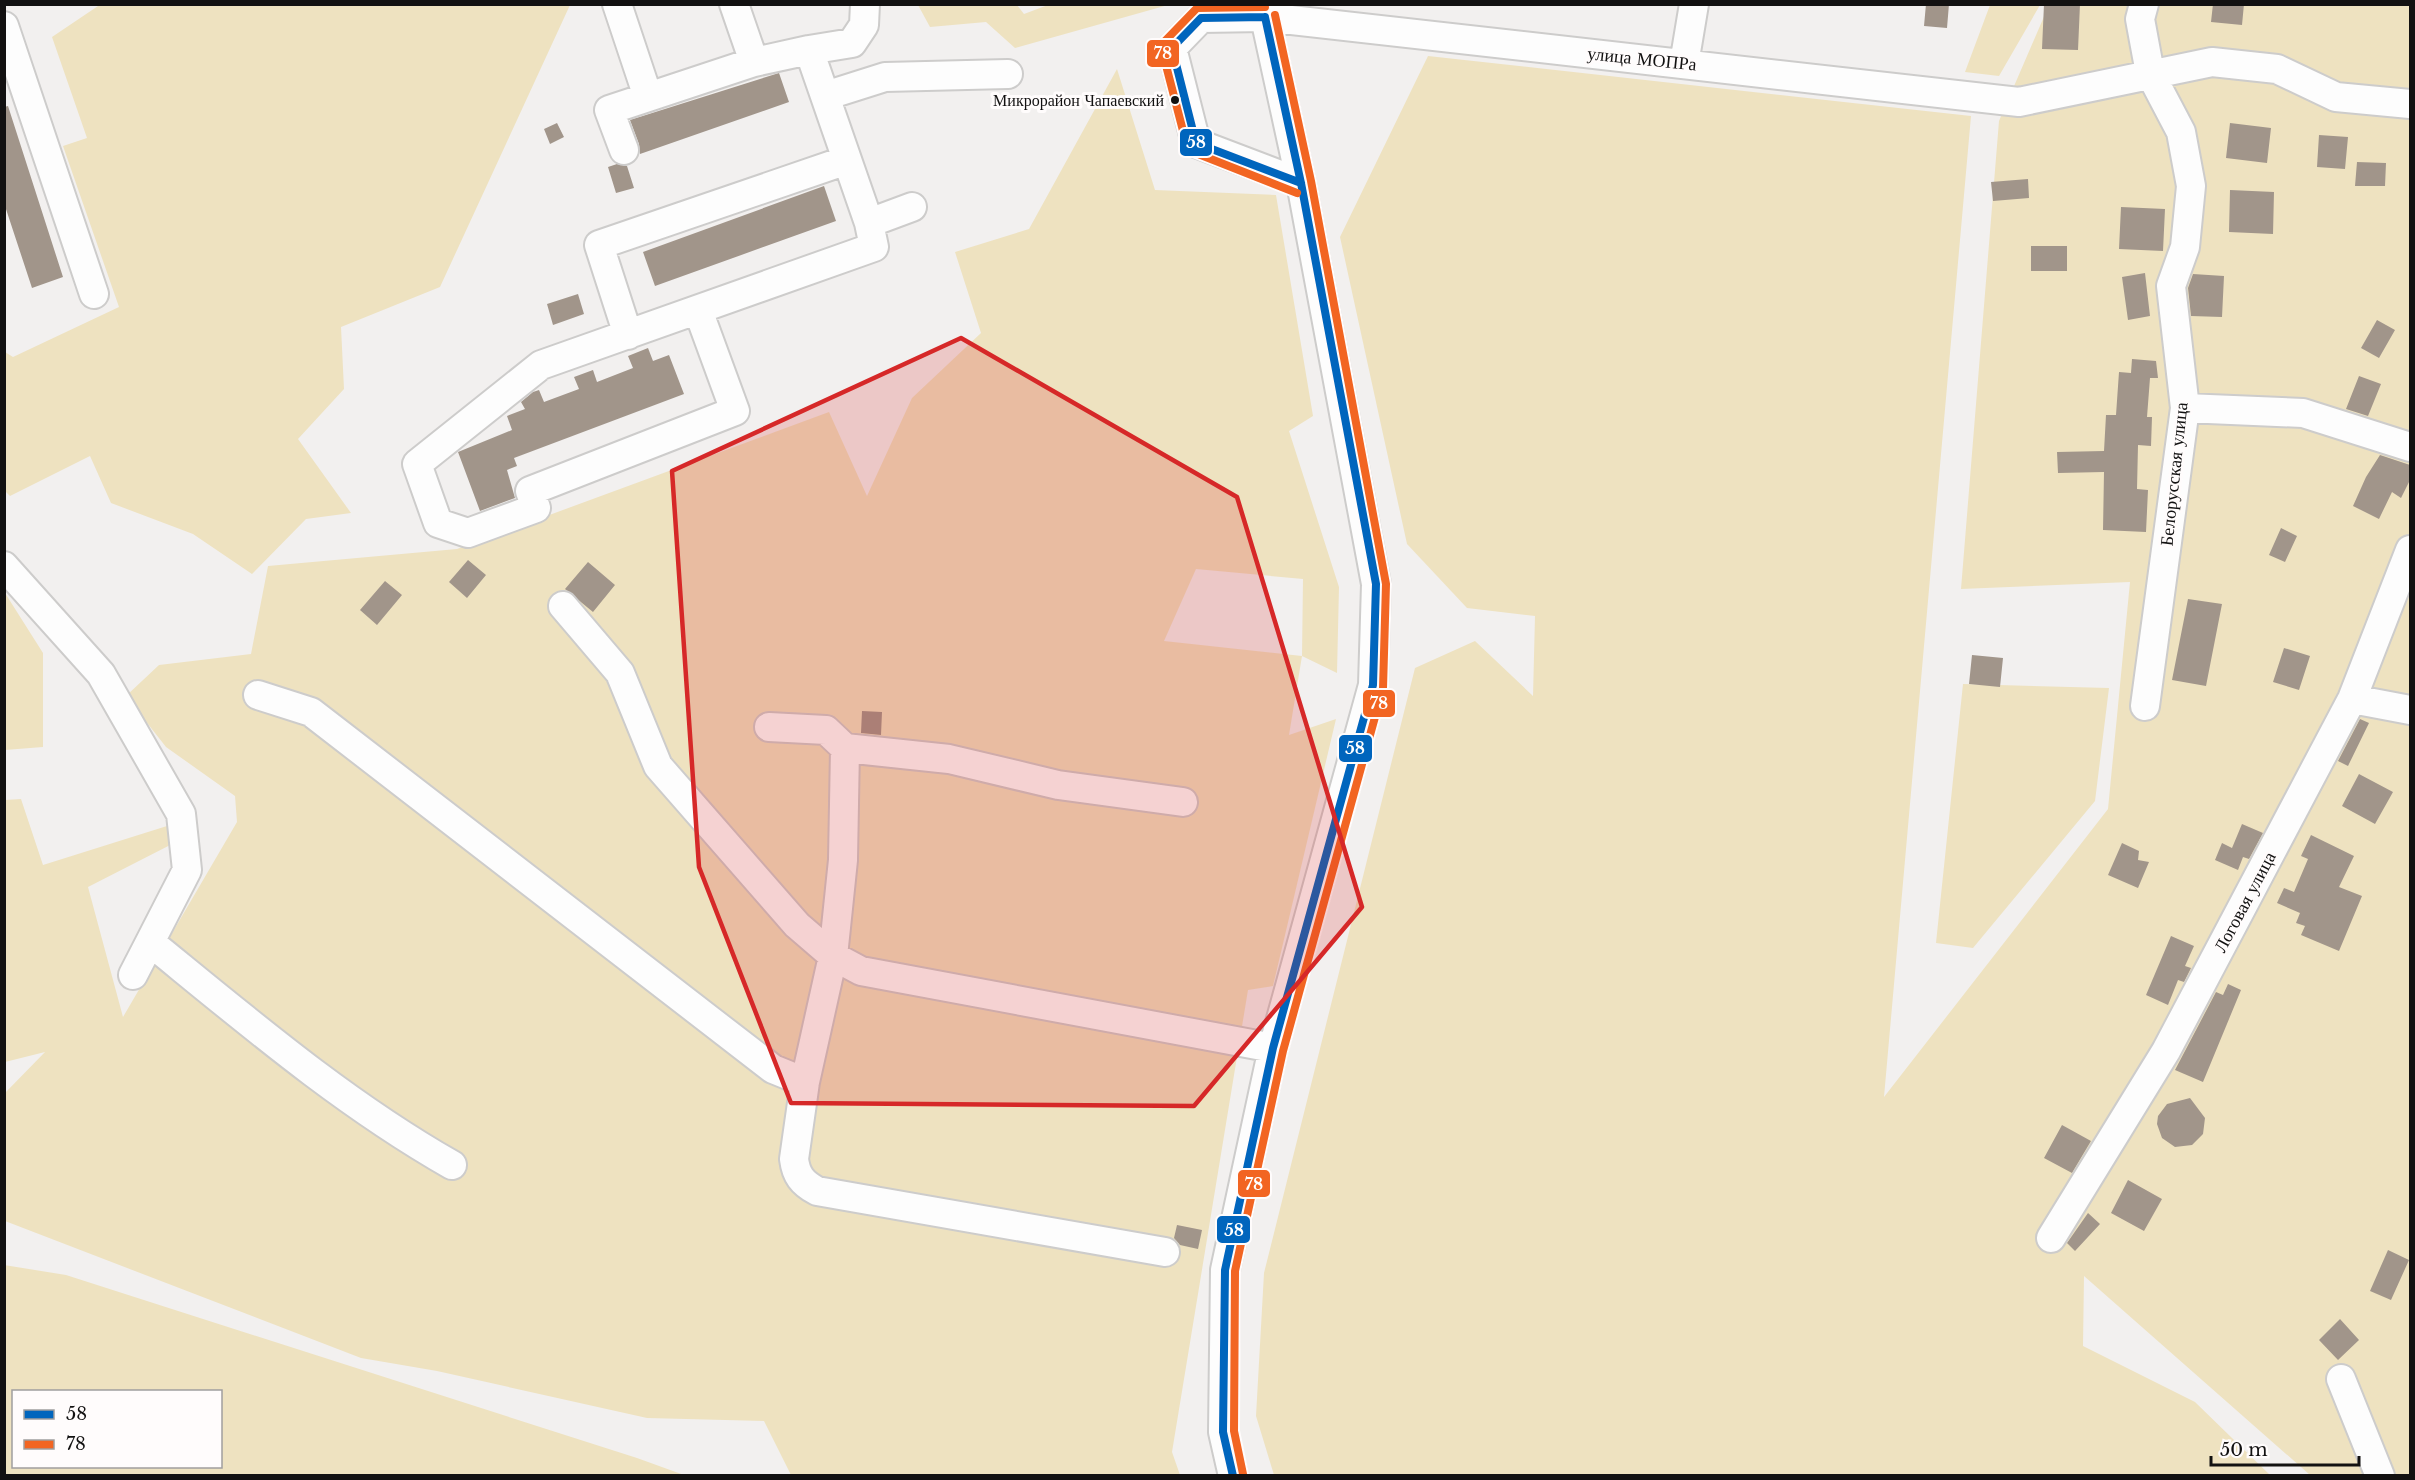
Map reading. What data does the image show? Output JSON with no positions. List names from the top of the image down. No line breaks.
{"streets":{"street":["улица МОПРа","Белорусская улица","Логовая улица"]},"crossings":[["улица МОПРа","Белорусская улица"]],"places":["Микрорайон Чапаевский"],"lines":["transit line 78","transit line 58"],"legend":["58","78"],"scale_bar":"50 m"}
